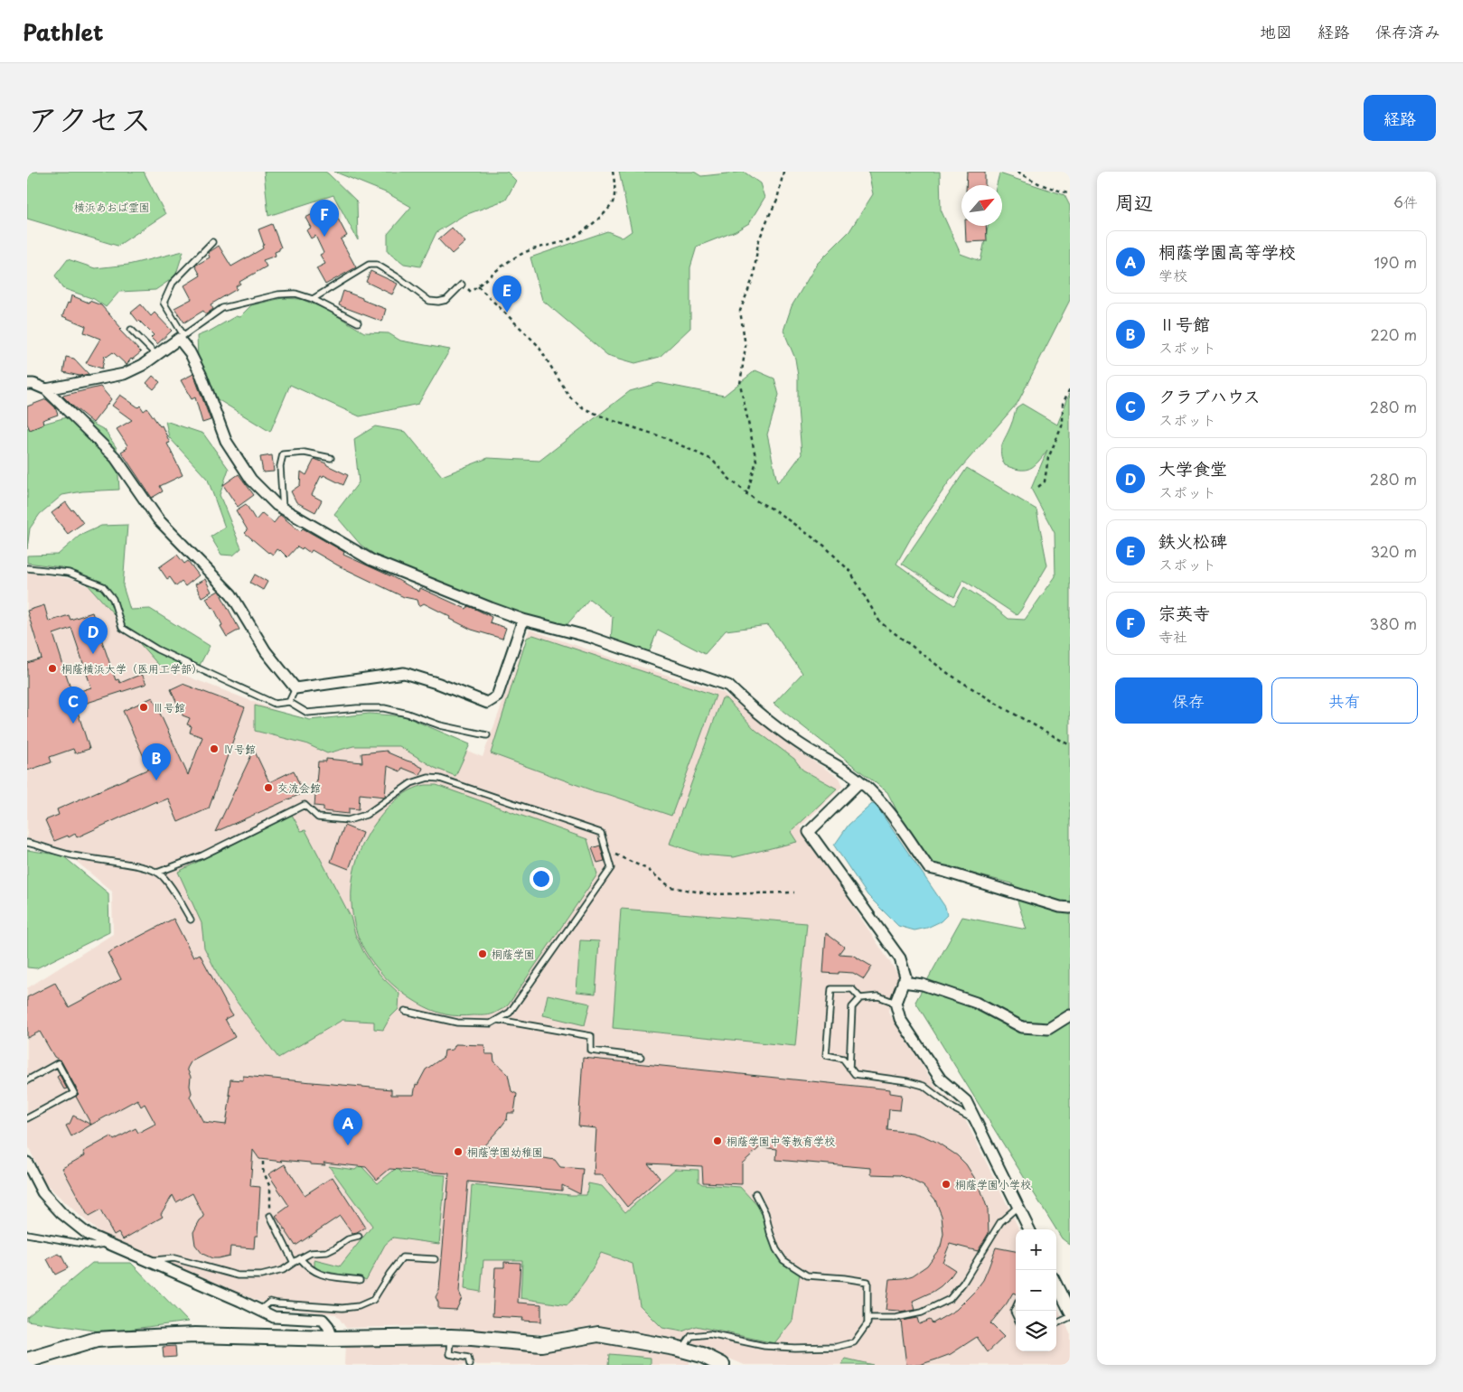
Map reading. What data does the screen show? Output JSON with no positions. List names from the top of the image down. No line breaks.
{"parks":["横浜あおば霊園"],"places":["桐蔭横浜大学（医用工学部）","Ⅲ号館","Ⅳ号館","交流会館","桐蔭学園","桐蔭学園中等教育学校","桐蔭学園幼稚園","桐蔭学園小学校"],"north":"top right","page":{"header":"Pathlet","nav":["地図","経路","保存済み"],"title":"アクセス","buttons":["経路",["保存","共有"]],"heading":["周辺","6件"],"pins":["F","E","D","C","B","A"],"list":[{"mark":"A","name":"桐蔭学園高等学校","note":"学校","value":"190 m"},{"mark":"B","name":"Ⅱ号館","note":"スポット","value":"220 m"},{"mark":"C","name":"クラブハウス","note":"スポット","value":"280 m"},{"mark":"D","name":"大学食堂","note":"スポット","value":"280 m"},{"mark":"E","name":"鉄火松碑","note":"スポット","value":"320 m"},{"mark":"F","name":"宗英寺","note":"寺社","value":"380 m"}],"map_buttons":["+","−"]}}
